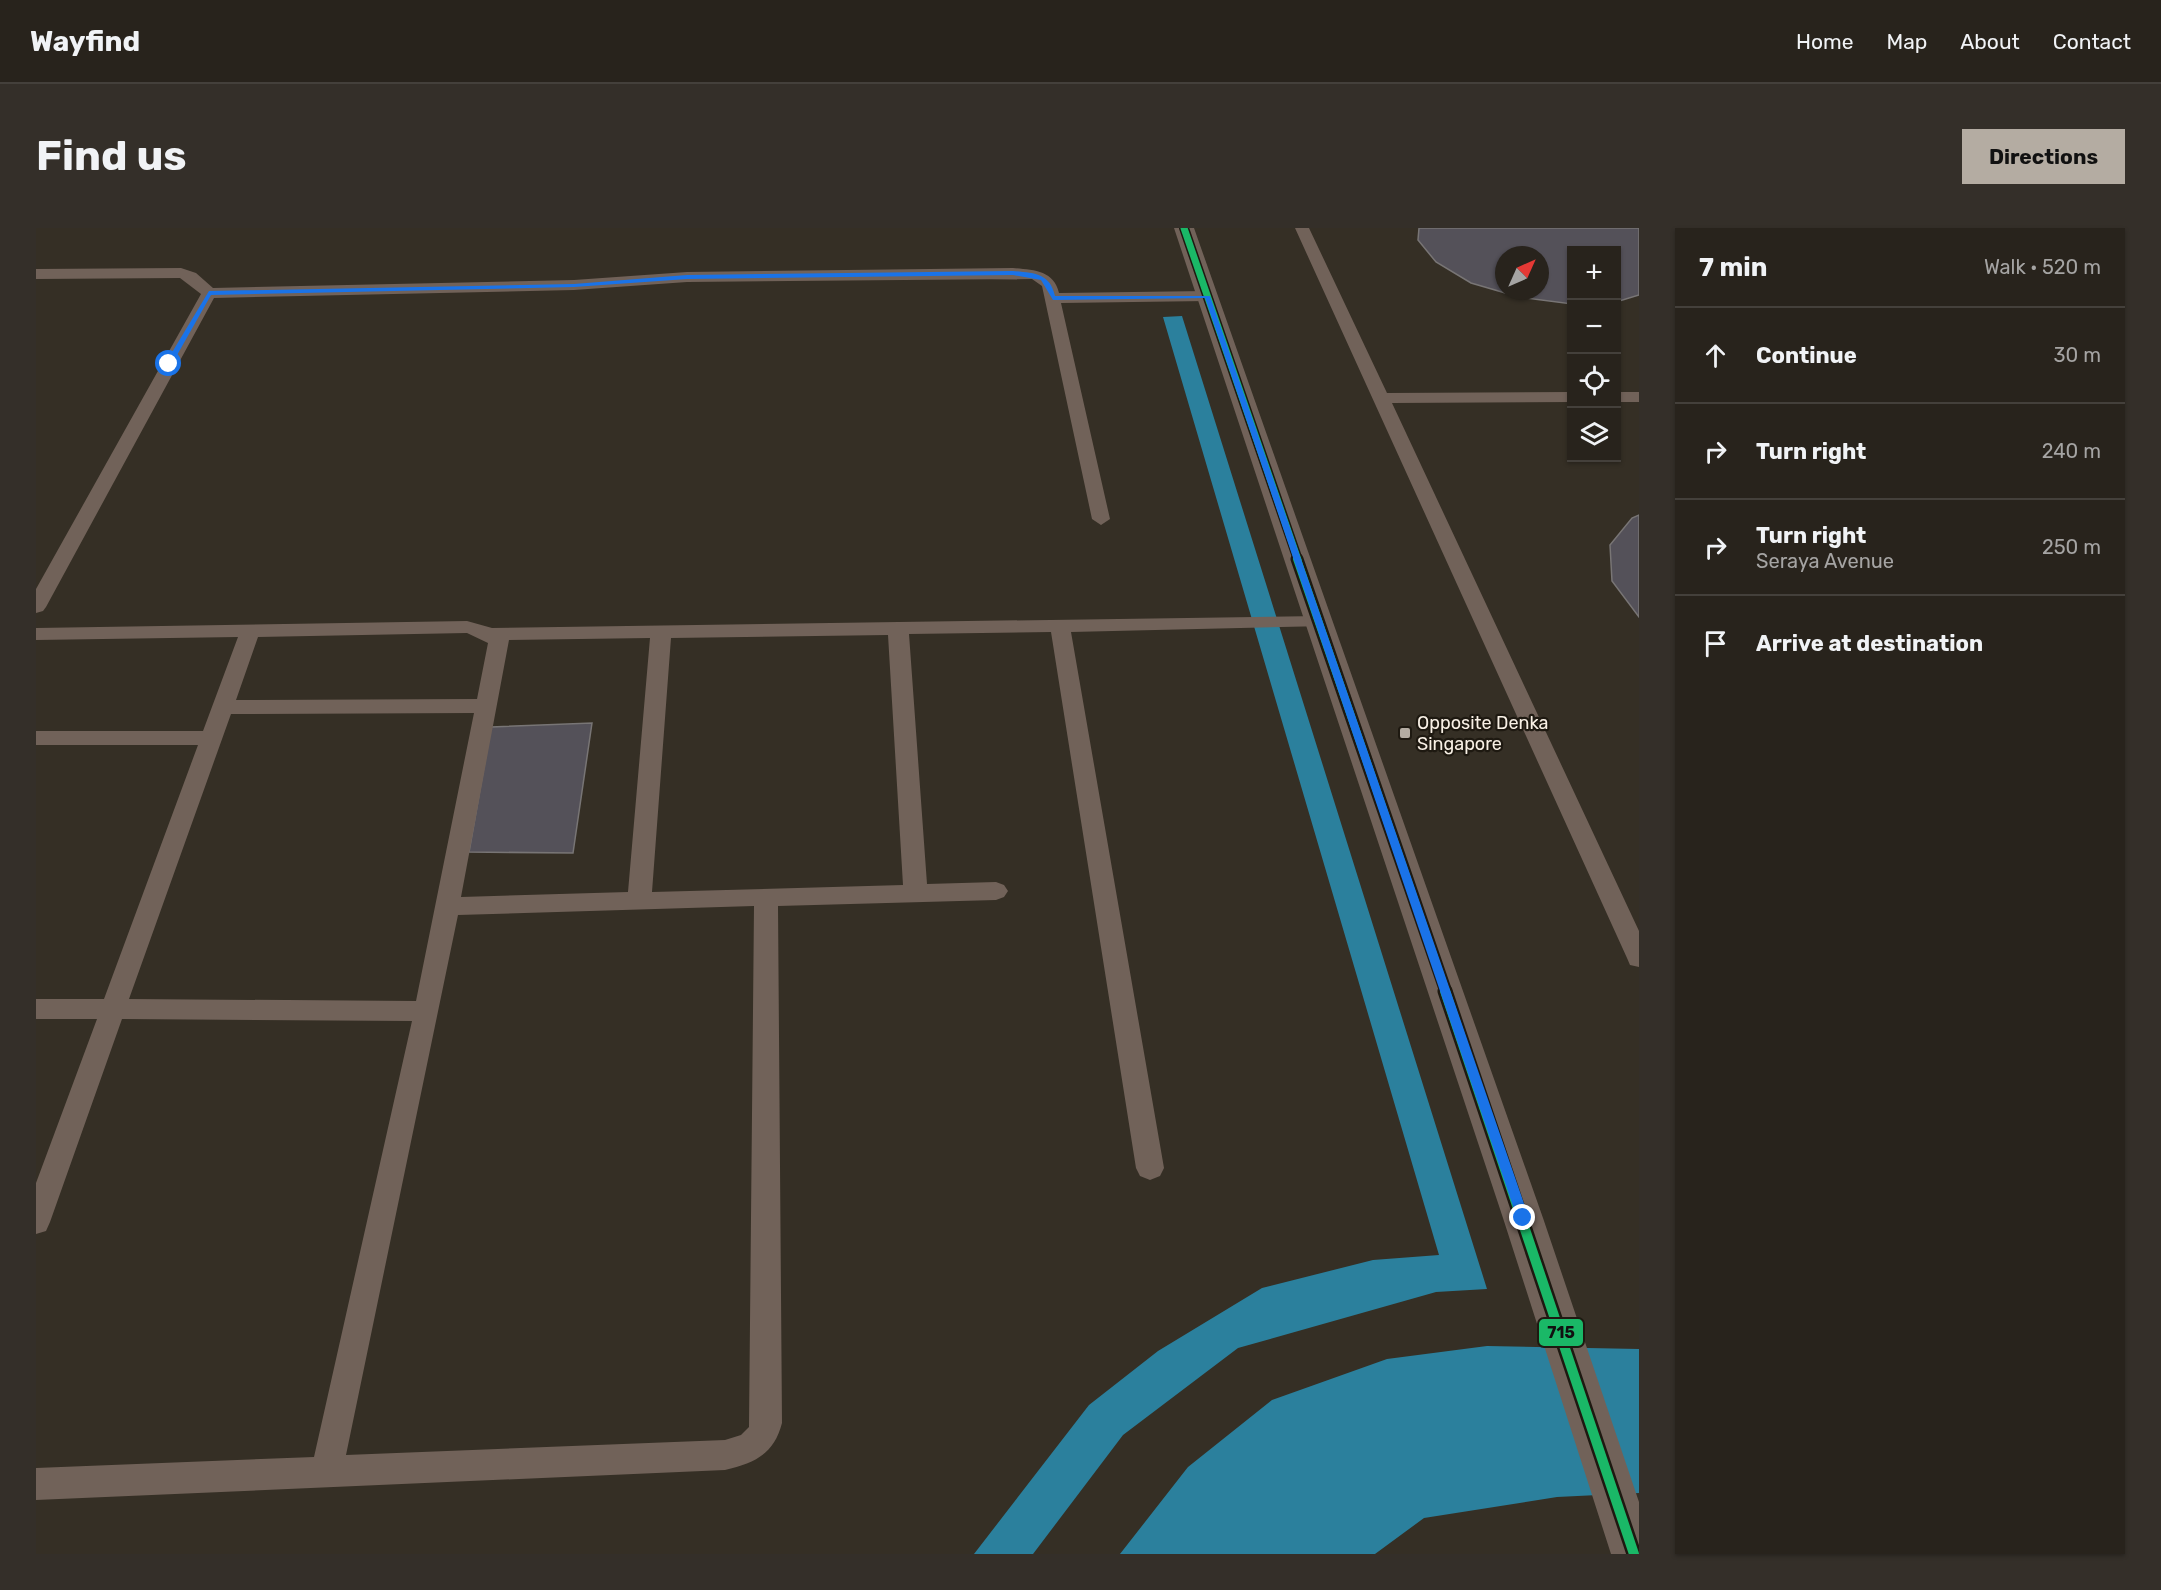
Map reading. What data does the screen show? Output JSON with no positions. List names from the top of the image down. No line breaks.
{"places":{"transit":["Opposite Denka Singapore"]},"lines":["transit line 715"],"north":"top right","page":{"header":"Wayfind","nav":["Home","Map","About","Contact"],"buttons":"Directions","title":"Find us","heading":["7 min","Walk · 520 m"],"map_buttons":["+","−"],"list":[["Continue","30 m"],["Turn right","240 m"],["Turn right","Seraya Avenue","250 m"],"Arrive at destination"]}}
